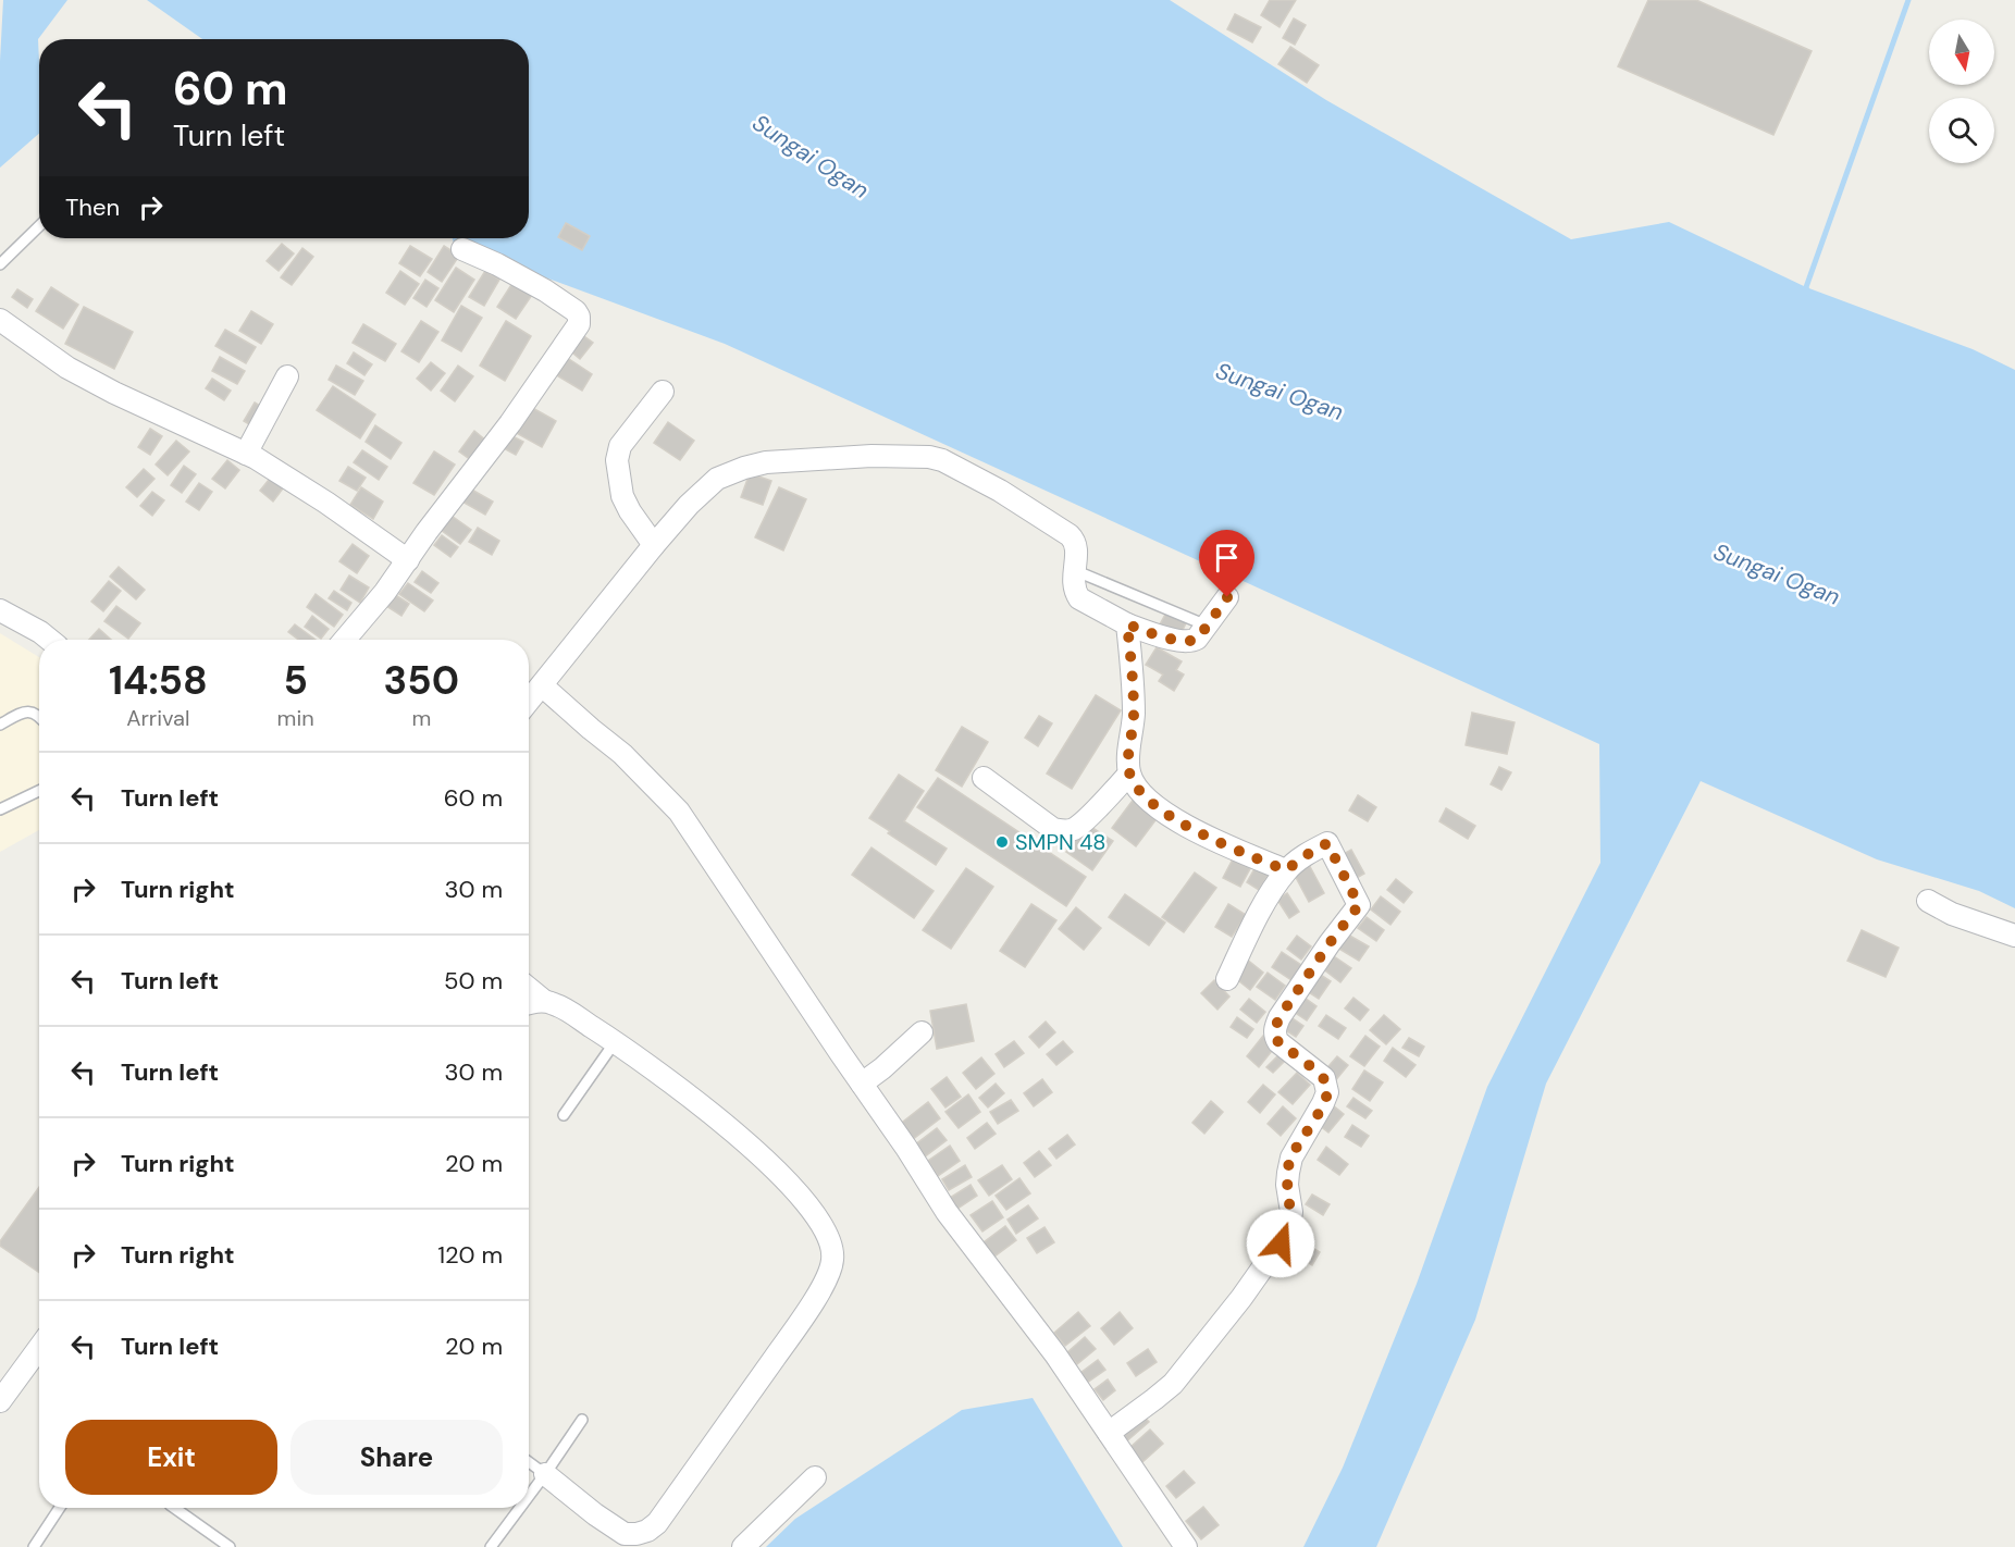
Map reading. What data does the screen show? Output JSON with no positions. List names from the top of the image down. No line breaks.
{"water":["Sungai Ogan"],"places":["SMPN 48"],"north":"bottom","page":{"turn":["60 m","Turn left"],"then":"Then","eta":["14:58","Arrival","5","min","350","m"],"list":[{"name":"Turn left","value":"60 m"},{"name":"Turn right","value":"30 m"},{"name":"Turn left","value":"50 m"},{"name":"Turn left","value":"30 m"},{"name":"Turn right","value":"20 m"},{"name":"Turn right","value":"120 m"},{"name":"Turn left","value":"20 m"}],"buttons":["Exit","Share"]}}
